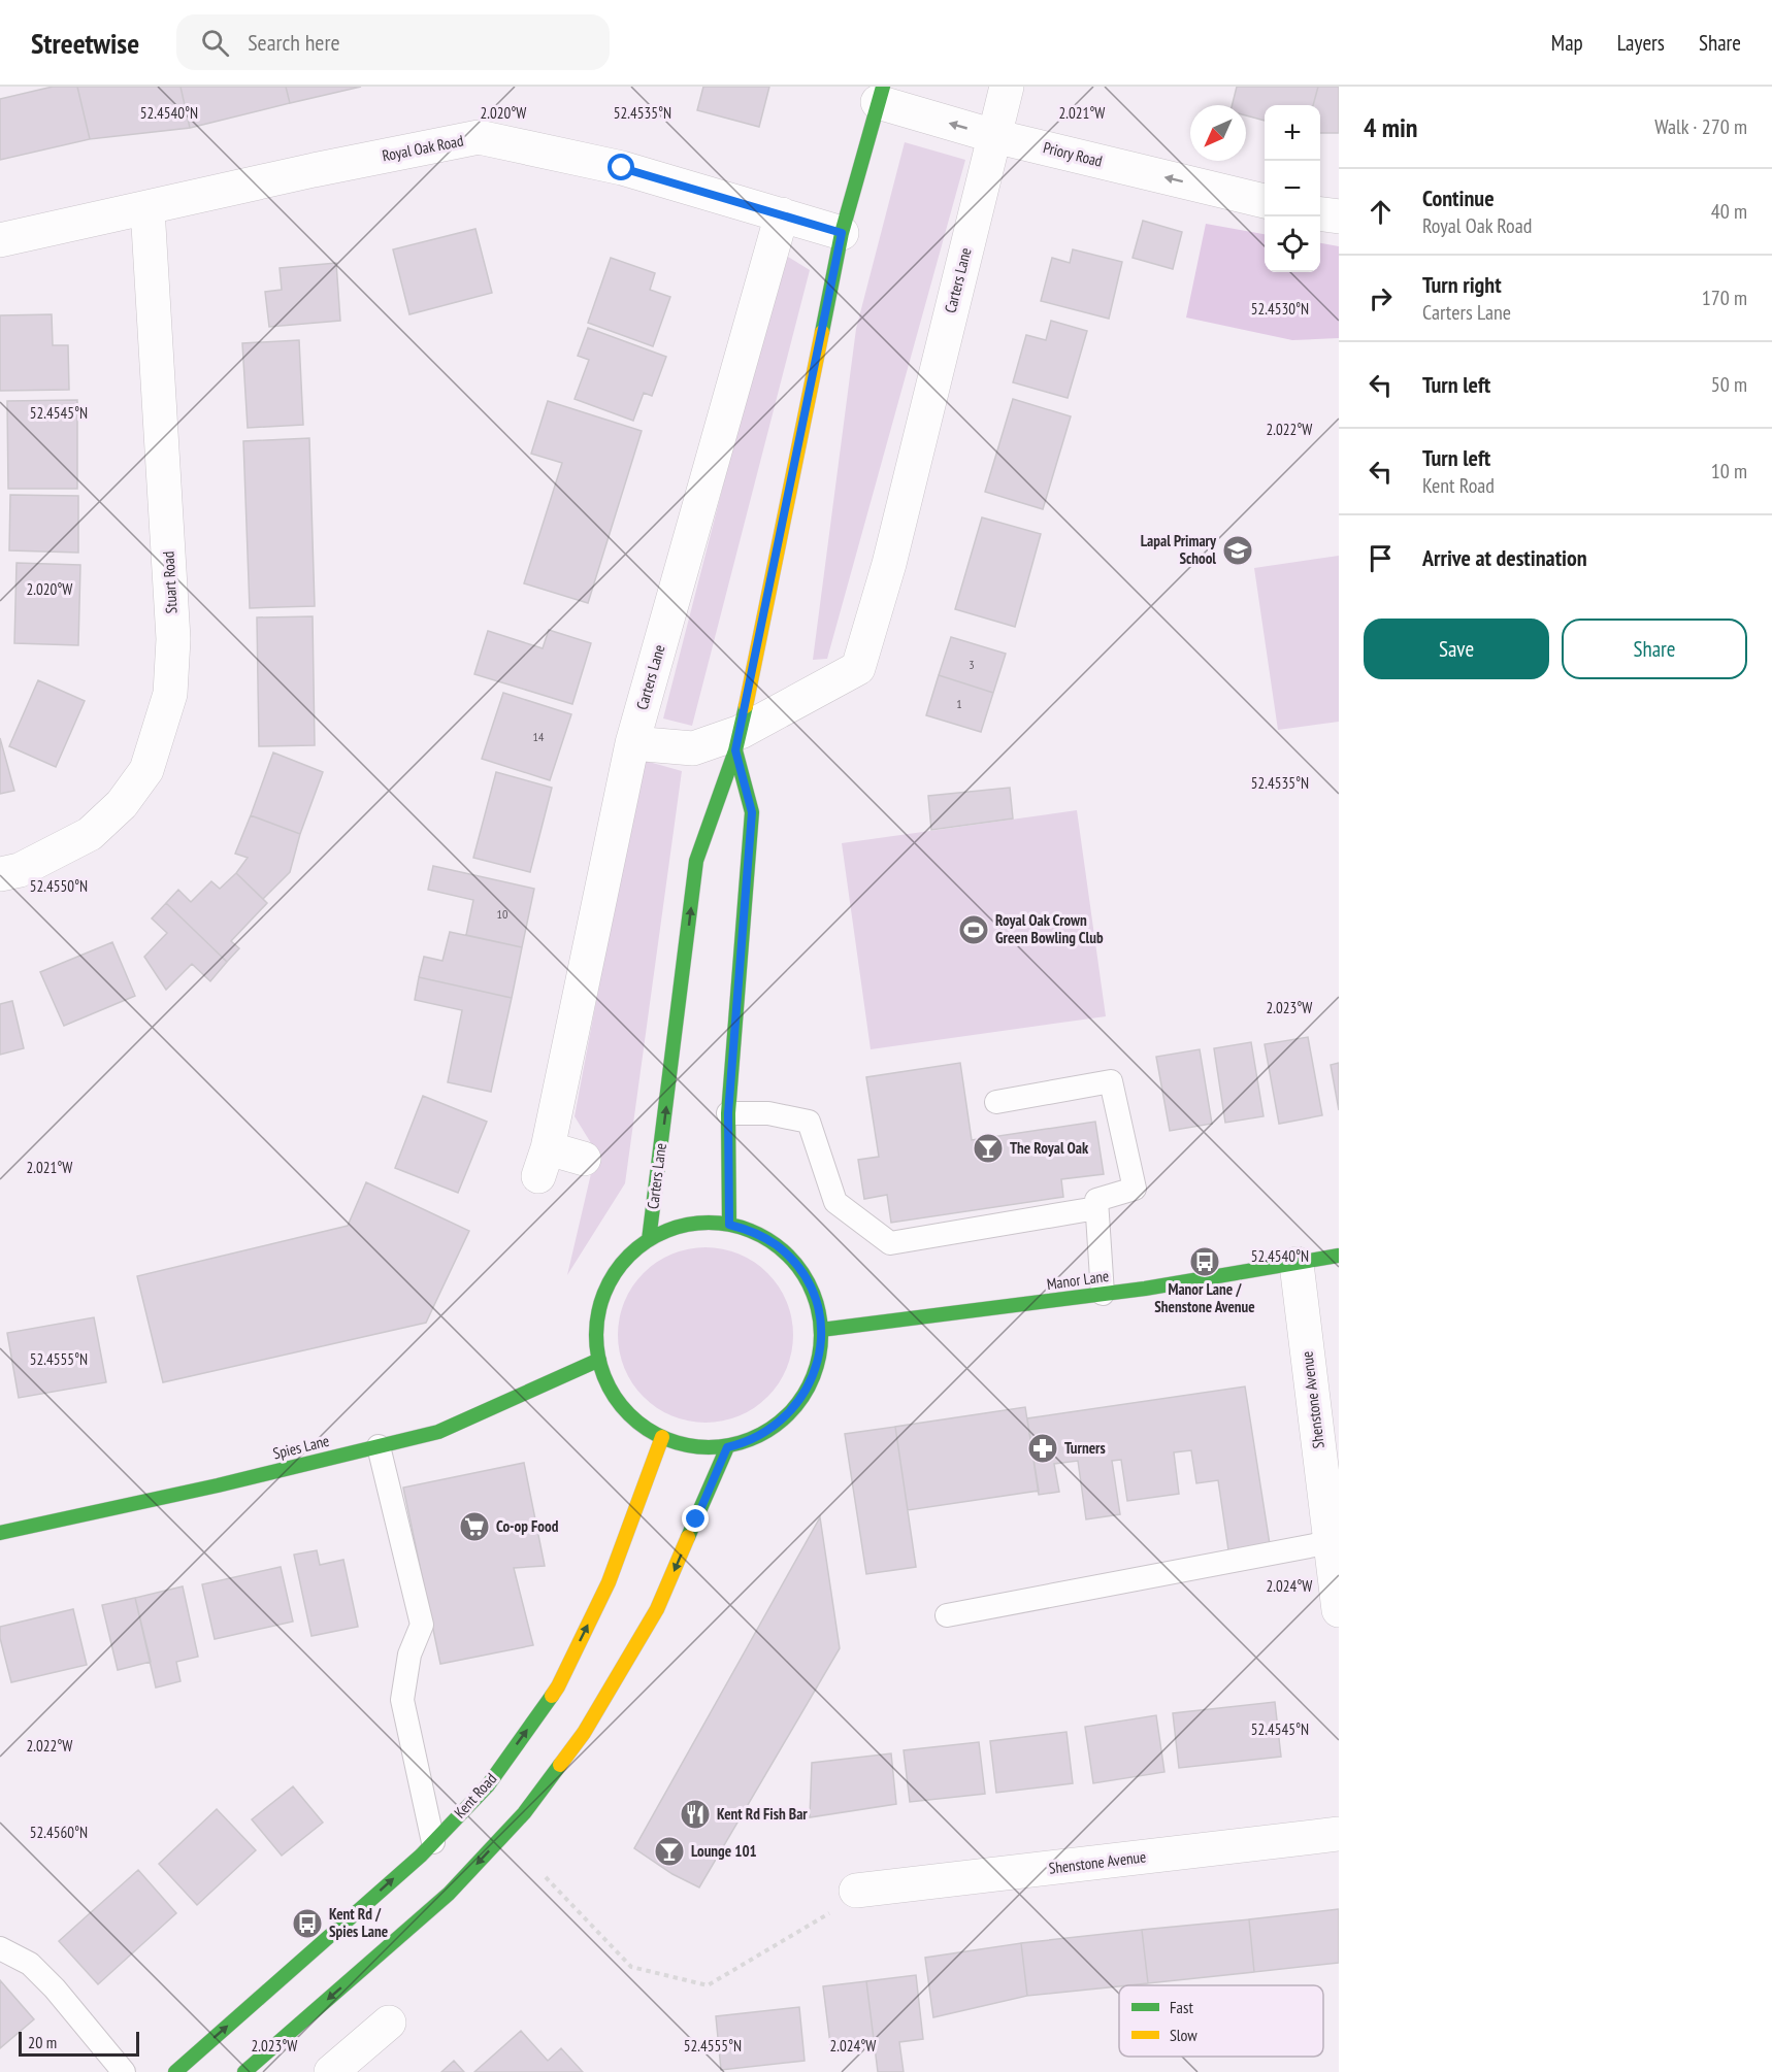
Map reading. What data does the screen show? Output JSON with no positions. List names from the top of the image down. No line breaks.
{"streets":{"main road":["Carters Lane","Manor Lane","Spies Lane","Kent Road"],"street":["Royal Oak Road","Priory Road","Stuart Road","Shenstone Avenue"]},"crossings":[["Royal Oak Road","Carters Lane"],["Royal Oak Road","Stuart Road"],["Priory Road","Carters Lane"],["Manor Lane","Shenstone Avenue"]],"one_way":["Priory Road"],"places":{"school or university":["Lapal Primary School"],"sports":["Royal Oak Crown Green Bowling Club"],"bar":["The Royal Oak","Lounge 101"],"bus stop":["Manor Lane / Shenstone Avenue","Kent Rd / Spies Lane"],"pharmacy":["Turners"],"supermarket":["Co-op Food"],"restaurant":["Kent Rd Fish Bar"]},"house_numbers":["3","1","14","10"],"legend":["Fast","Slow"],"scale_bar":"20 m","north":"bottom left","page":{"header":"Streetwise","search":"Search here","nav":["Map","Layers","Share"],"heading":["4 min","Walk · 270 m"],"map_buttons":["+","−"],"list":[["Continue","Royal Oak Road","40 m"],["Turn right","Carters Lane","170 m"],["Turn left","50 m"],["Turn left","Kent Road","10 m"],"Arrive at destination"],"buttons":["Save","Share"],"scale":"20 m"},"coordinates":["52.4540°N","2.020°W","52.4535°N","2.021°W","52.4530°N","52.4545°N","2.022°W","52.4550°N","2.023°W","52.4555°N","2.024°W","52.4560°N"]}
